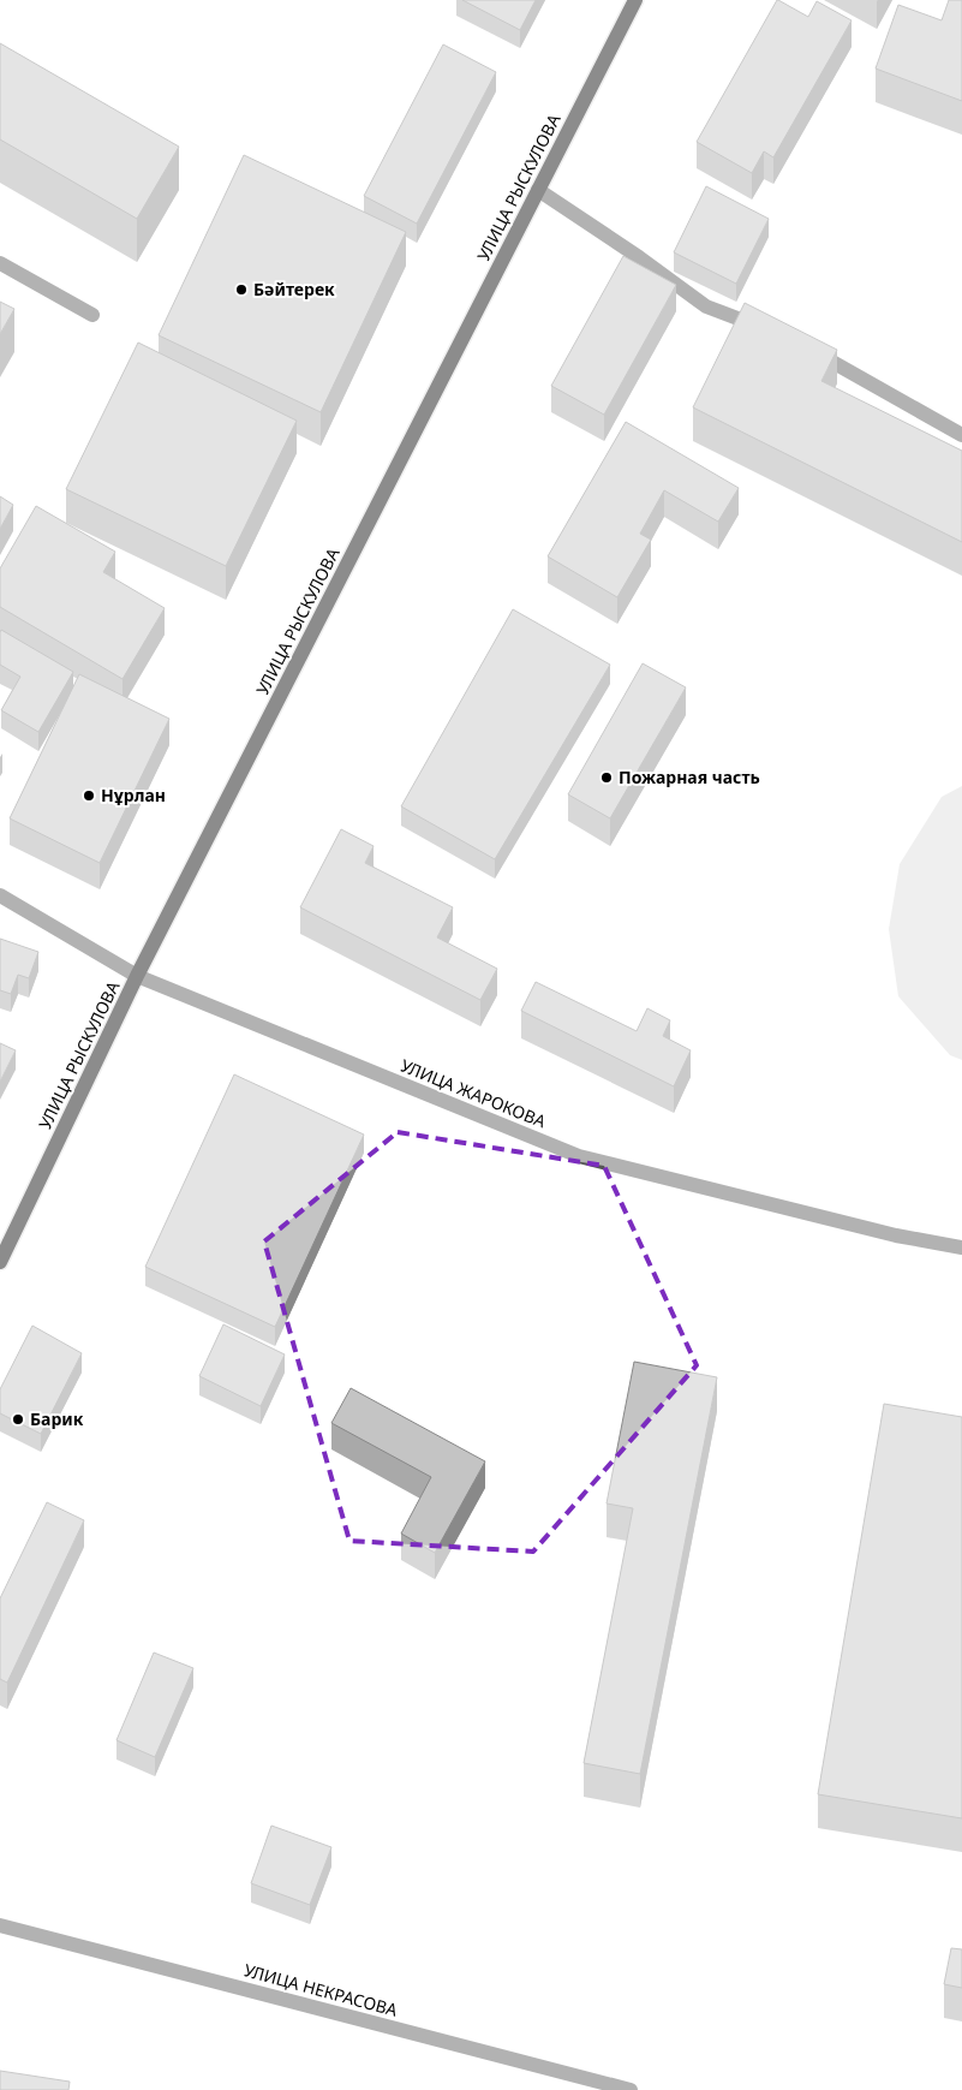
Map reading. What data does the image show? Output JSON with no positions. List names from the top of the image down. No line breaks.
{"streets":{"main road":["УЛИЦА РЫСКУЛОВА"],"street":["УЛИЦА ЖАРОКОВА","УЛИЦА НЕКРАСОВА"]},"crossings":[["УЛИЦА РЫСКУЛОВА","УЛИЦА ЖАРОКОВА"]],"places":["Бәйтерек","Пожарная часть","Нұрлан","Барик"]}
